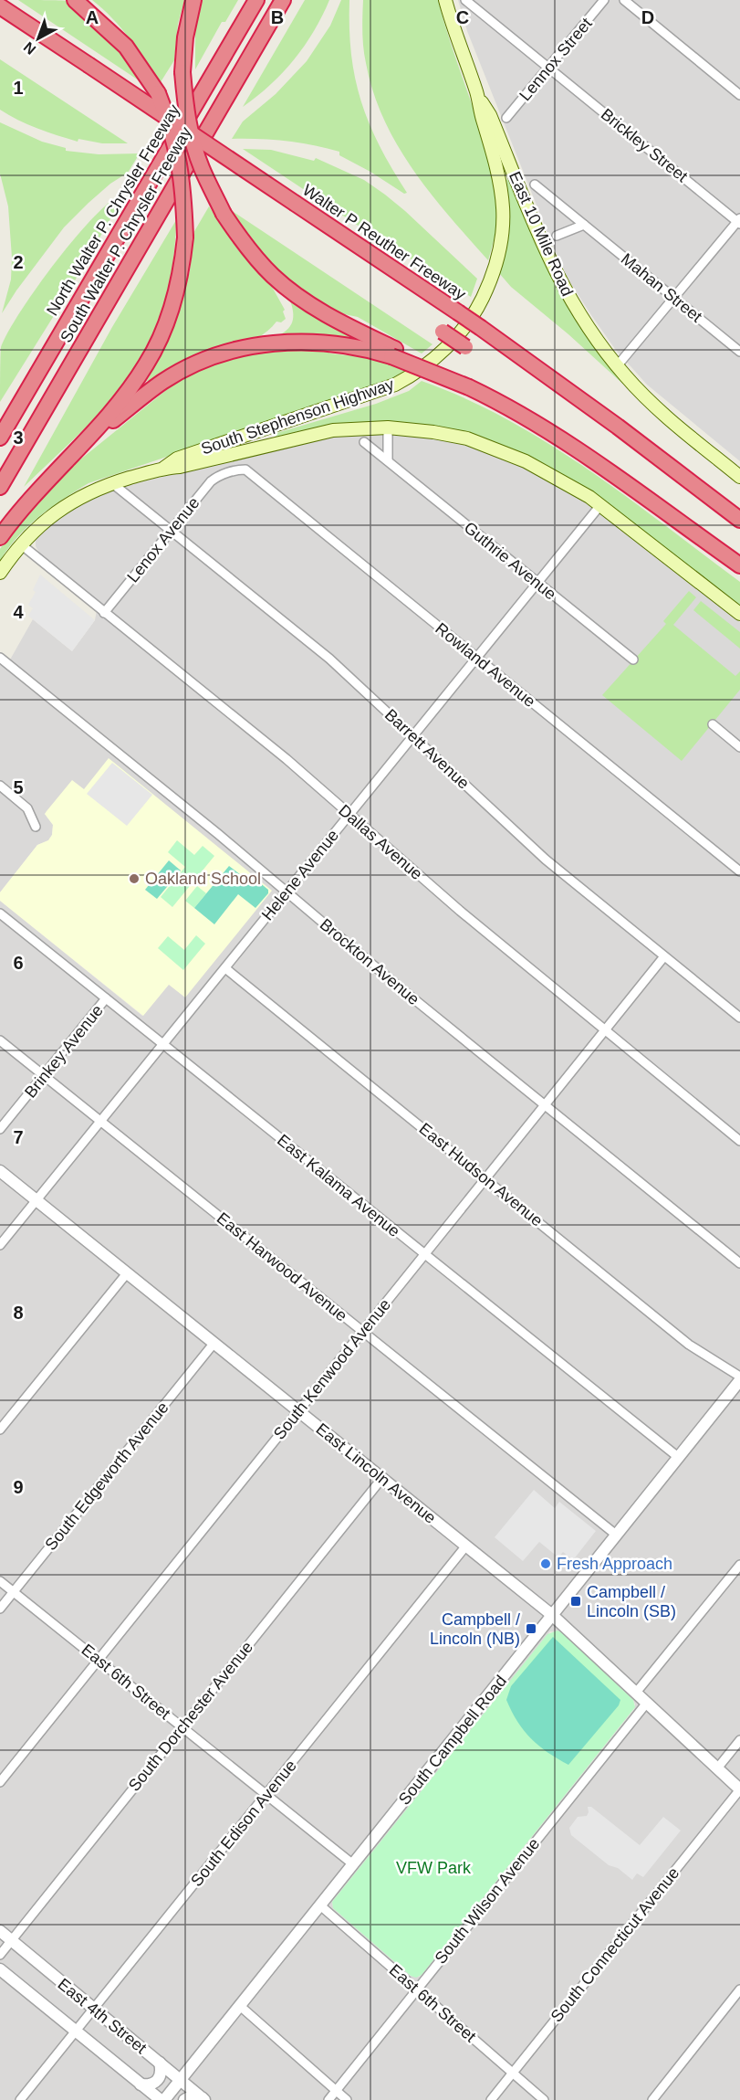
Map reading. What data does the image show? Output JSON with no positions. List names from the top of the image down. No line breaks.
{"streets":{"highway":["North Walter P. Chrysler Freeway","South Walter P. Chrysler Freeway","Walter P Reuther Freeway"],"main road":["East 10 Mile Road","South Stephenson Highway"],"street":["Lennox Street","Brickley Street","Mahan Street","Lenox Avenue","Guthrie Avenue","Rowland Avenue","Barrett Avenue","Dallas Avenue","Helene Avenue","Brockton Avenue","Brinkey Avenue","East Hudson Avenue","East Kalama Avenue","East Harwood Avenue","South Kenwood Avenue","East Lincoln Avenue","South Edgeworth Avenue","East 6th Street","South Dorchester Avenue","South Campbell Road","South Edison Avenue","South Wilson Avenue","South Connecticut Avenue","East 4th Street"]},"crossings":[["Lennox Street","Brickley Street"],["East 10 Mile Road","South Stephenson Highway"],["South Stephenson Highway","Barrett Avenue"],["South Stephenson Highway","Dallas Avenue"],["Lenox Avenue","Rowland Avenue"],["Lenox Avenue","Barrett Avenue"],["Lenox Avenue","Dallas Avenue"],["Guthrie Avenue","Helene Avenue"],["Rowland Avenue","Helene Avenue"],["Barrett Avenue","Helene Avenue"],["Barrett Avenue","South Kenwood Avenue"],["Dallas Avenue","Helene Avenue"],["Dallas Avenue","South Kenwood Avenue"],["Helene Avenue","Brockton Avenue"],["Helene Avenue","East Hudson Avenue"],["Helene Avenue","East Kalama Avenue"],["Helene Avenue","East Harwood Avenue"],["Helene Avenue","East Lincoln Avenue"],["Brockton Avenue","South Kenwood Avenue"],["Brinkey Avenue","East Kalama Avenue"],["Brinkey Avenue","East Harwood Avenue"],["East Hudson Avenue","South Kenwood Avenue"],["East Hudson Avenue","South Campbell Road"],["East Kalama Avenue","South Kenwood Avenue"],["East Kalama Avenue","South Campbell Road"],["East Harwood Avenue","South Kenwood Avenue"],["East Harwood Avenue","South Campbell Road"],["South Kenwood Avenue","East Lincoln Avenue"],["South Kenwood Avenue","East 6th Street"],["East Lincoln Avenue","South Edgeworth Avenue"],["East Lincoln Avenue","South Dorchester Avenue"],["East Lincoln Avenue","South Campbell Road"],["East Lincoln Avenue","South Edison Avenue"],["East Lincoln Avenue","South Wilson Avenue"],["East Lincoln Avenue","South Connecticut Avenue"],["South Edgeworth Avenue","East 6th Street"],["East 6th Street","South Dorchester Avenue"],["East 6th Street","South Campbell Road"],["East 6th Street","South Edison Avenue"],["East 6th Street","South Wilson Avenue"],["East 6th Street","South Connecticut Avenue"],["South Dorchester Avenue","East 4th Street"],["South Campbell Road","East 4th Street"],["South Edison Avenue","East 4th Street"]],"parks":["VFW Park"],"places":{"other":["Oakland School","Fresh Approach"],"transit":["Campbell / Lincoln (SB)","Campbell / Lincoln (NB)"]},"north":"bottom left","grid":{"columns":["A","B","C","D"],"rows":["1","2","3","4","5","6","7","8","9"]}}
